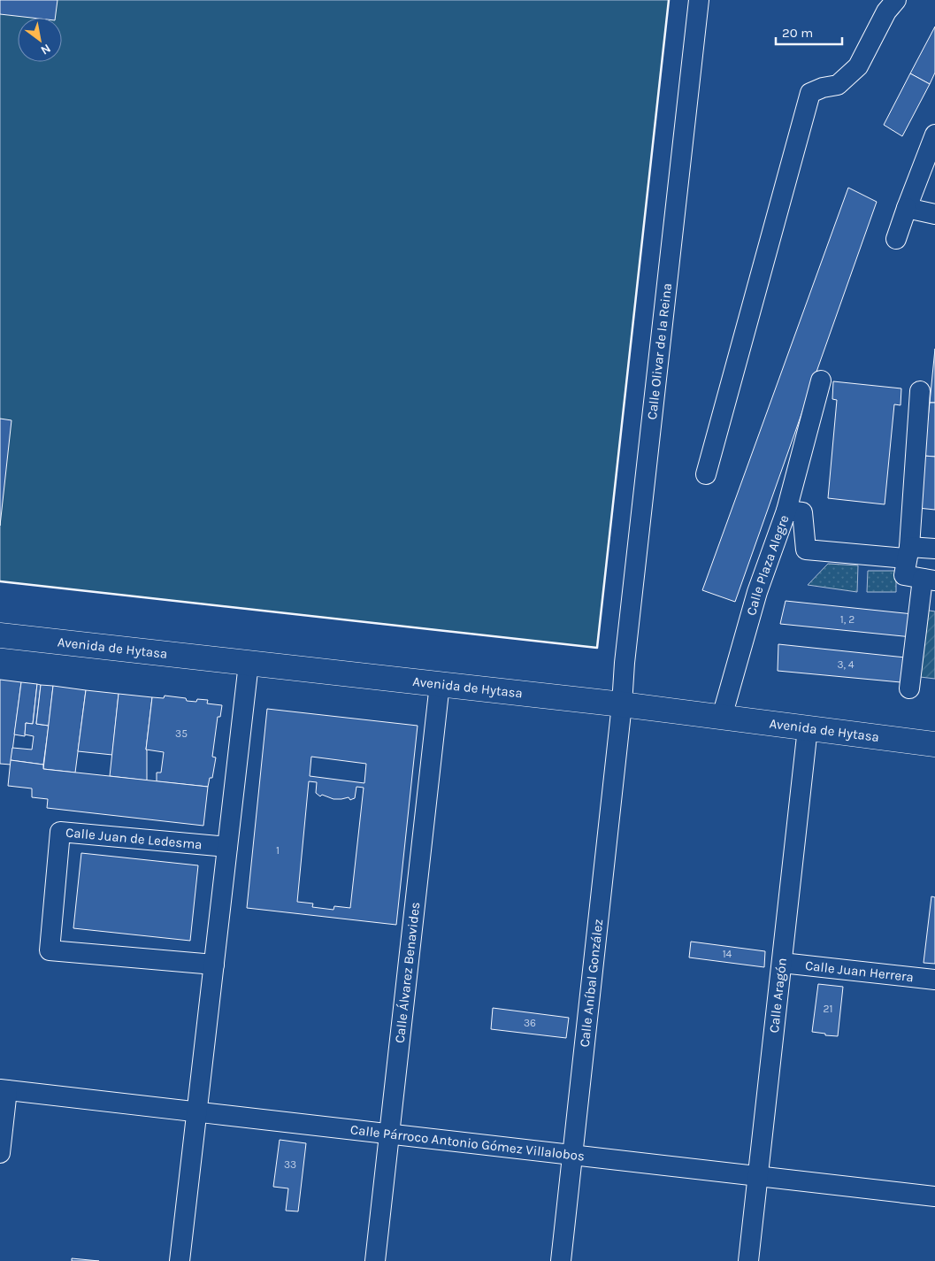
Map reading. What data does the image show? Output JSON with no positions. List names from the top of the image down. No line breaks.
{"streets":{"main road":["Avenida de Hytasa"],"street":["Calle Olivar de la Reina","Calle Plaza Alegre","Calle Juan de Ledesma","Calle Juan Herrera","Calle Álvarez Benavides","Calle Aníbal González","Calle Aragón","Calle Párroco Antonio Gómez Villalobos"]},"crossings":[["Calle Olivar de la Reina","Avenida de Hytasa"],["Calle Olivar de la Reina","Calle Aníbal González"],["Calle Plaza Alegre","Avenida de Hytasa"],["Avenida de Hytasa","Calle Álvarez Benavides"],["Avenida de Hytasa","Calle Aníbal González"],["Avenida de Hytasa","Calle Aragón"],["Calle Juan Herrera","Calle Aragón"],["Calle Álvarez Benavides","Calle Párroco Antonio Gómez Villalobos"],["Calle Aníbal González","Calle Párroco Antonio Gómez Villalobos"],["Calle Aragón","Calle Párroco Antonio Gómez Villalobos"]],"house_numbers":["1, 2","3, 4","35","1","14","21","36","33"],"scale_bar":"20 m","north":"bottom right"}
